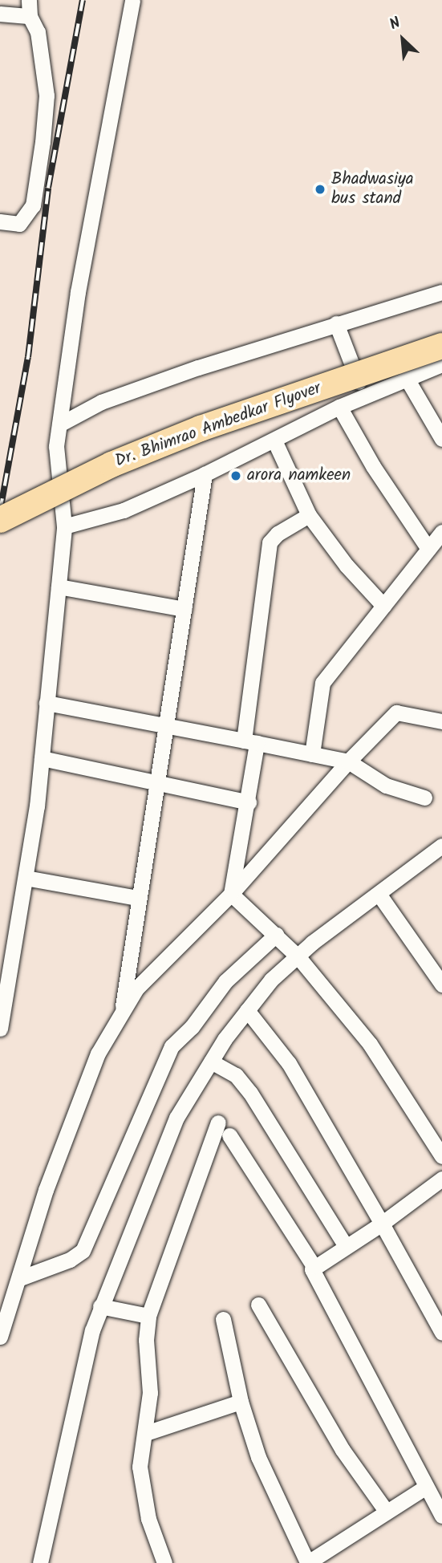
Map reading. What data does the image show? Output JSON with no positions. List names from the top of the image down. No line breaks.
{"streets":{"main road":["Dr. Bhimrao Ambedkar Flyover"]},"places":["Bhadwasiya bus stand","arora namkeen"],"north":"top left"}
